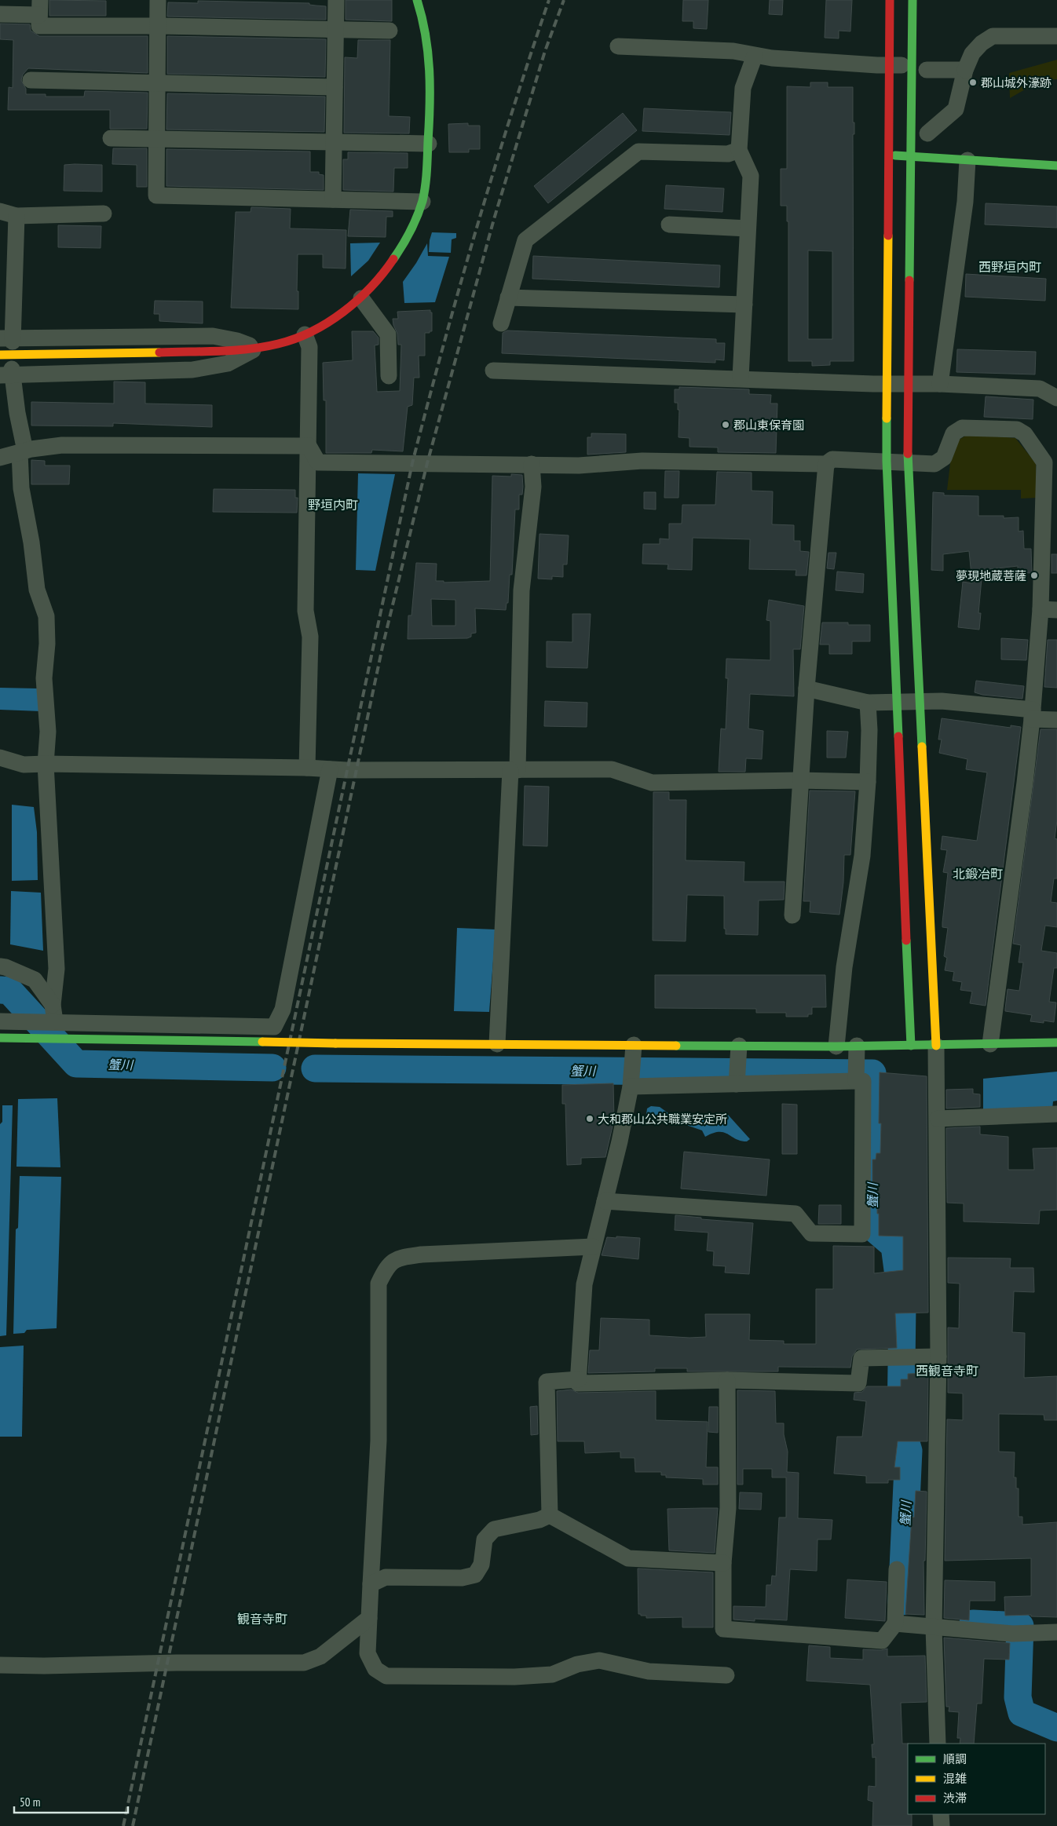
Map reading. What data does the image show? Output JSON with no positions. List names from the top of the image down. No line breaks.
{"districts":["西野垣内町","野垣内町","北鍛冶町","西観音寺町","観音寺町"],"water":["蟹川"],"places":["郡山城外濠跡","郡山東保育園","夢現地蔵菩薩","大和郡山公共職業安定所"],"legend":["順調","混雑","渋滞"],"scale_bar":"50 m"}
